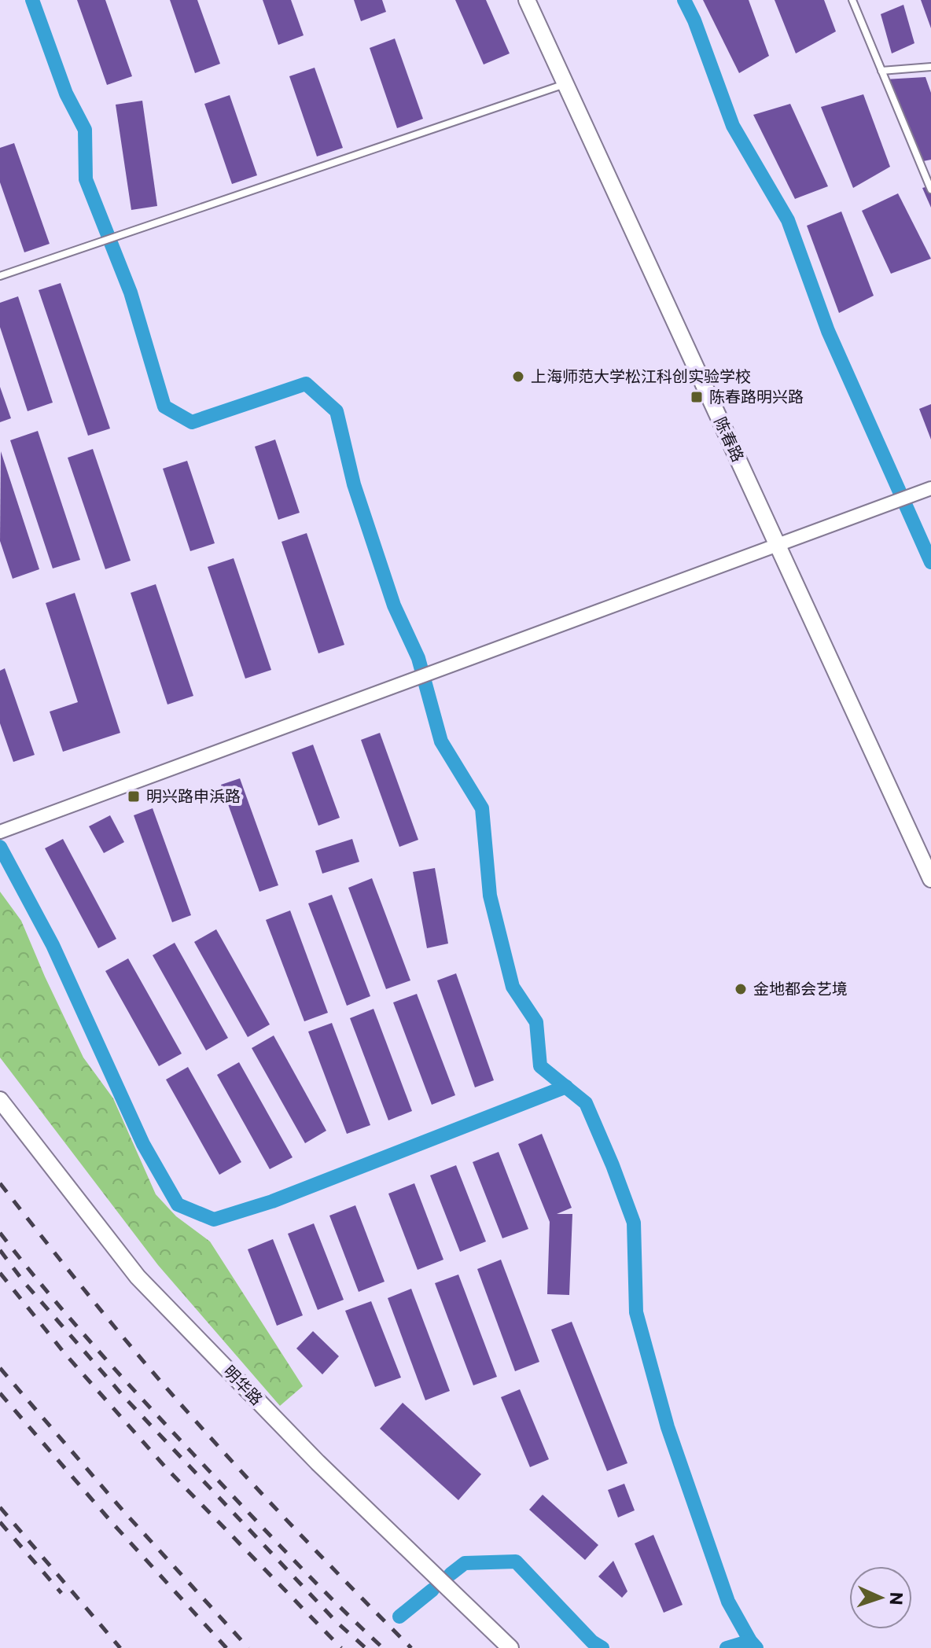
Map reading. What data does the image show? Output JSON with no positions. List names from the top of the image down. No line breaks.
{"streets":{"street":["陈春路","明华路"]},"places":{"other":["上海师范大学松江科创实验学校","金地都会艺境"],"transit":["陈春路明兴路","明兴路申浜路"]},"north":"right"}
